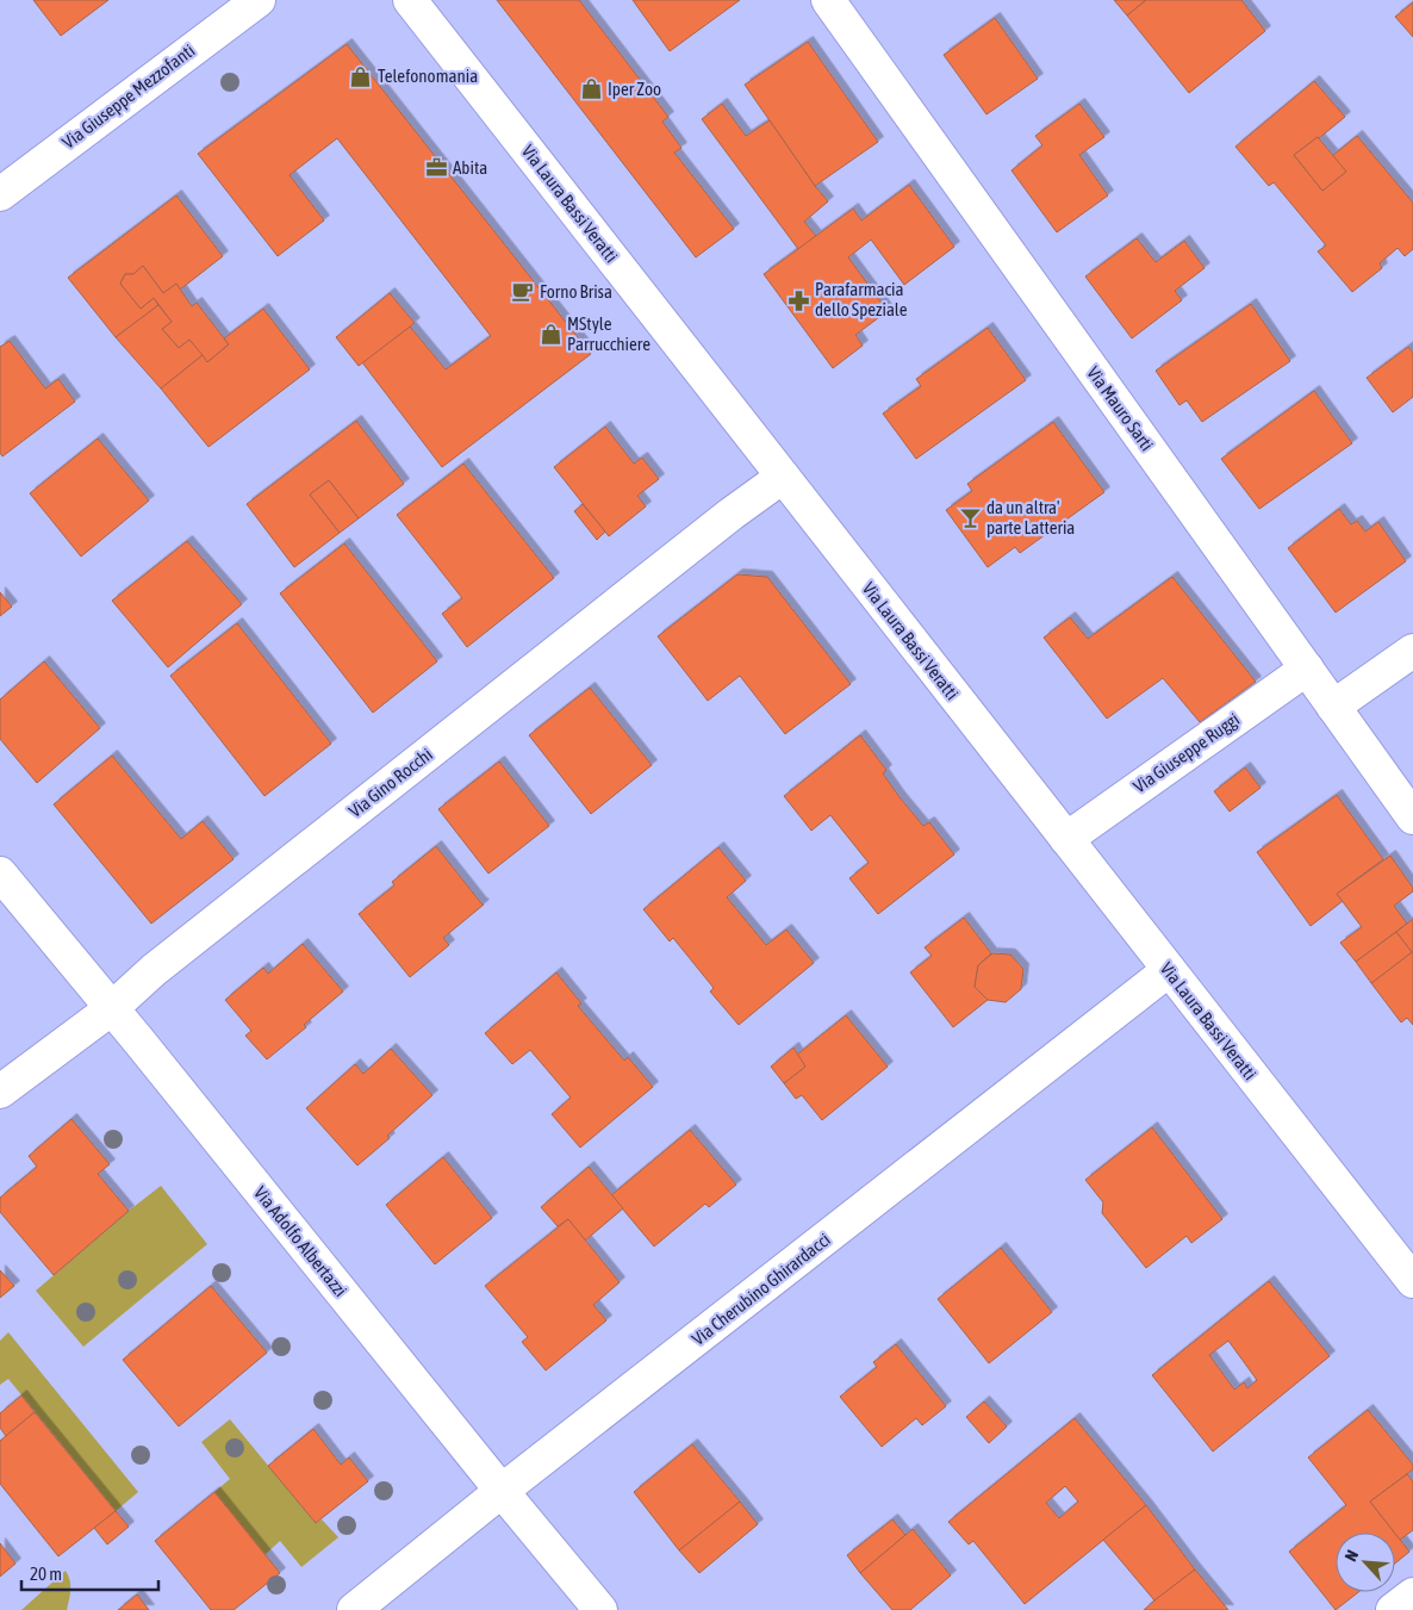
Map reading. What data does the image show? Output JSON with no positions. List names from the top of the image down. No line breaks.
{"streets":{"street":["Via Giuseppe Mezzofanti","Via Laura Bassi Veratti","Via Mauro Sarti","Via Giuseppe Ruggi","Via Gino Rocchi","Via Adolfo Albertazzi","Via Cherubino Ghirardacci"]},"crossings":[["Via Laura Bassi Veratti","Via Giuseppe Ruggi"],["Via Laura Bassi Veratti","Via Gino Rocchi"],["Via Laura Bassi Veratti","Via Cherubino Ghirardacci"],["Via Mauro Sarti","Via Giuseppe Ruggi"],["Via Gino Rocchi","Via Adolfo Albertazzi"],["Via Adolfo Albertazzi","Via Cherubino Ghirardacci"]],"places":{"shop":["Telefonomania","Iper Zoo","MStyle Parrucchiere"],"office":["Abita"],"cafe":["Forno Brisa"],"pharmacy":["Parafarmacia dello Speziale"],"bar":["da un altra' parte Latteria"]},"scale_bar":"20 m","north":"top left"}
